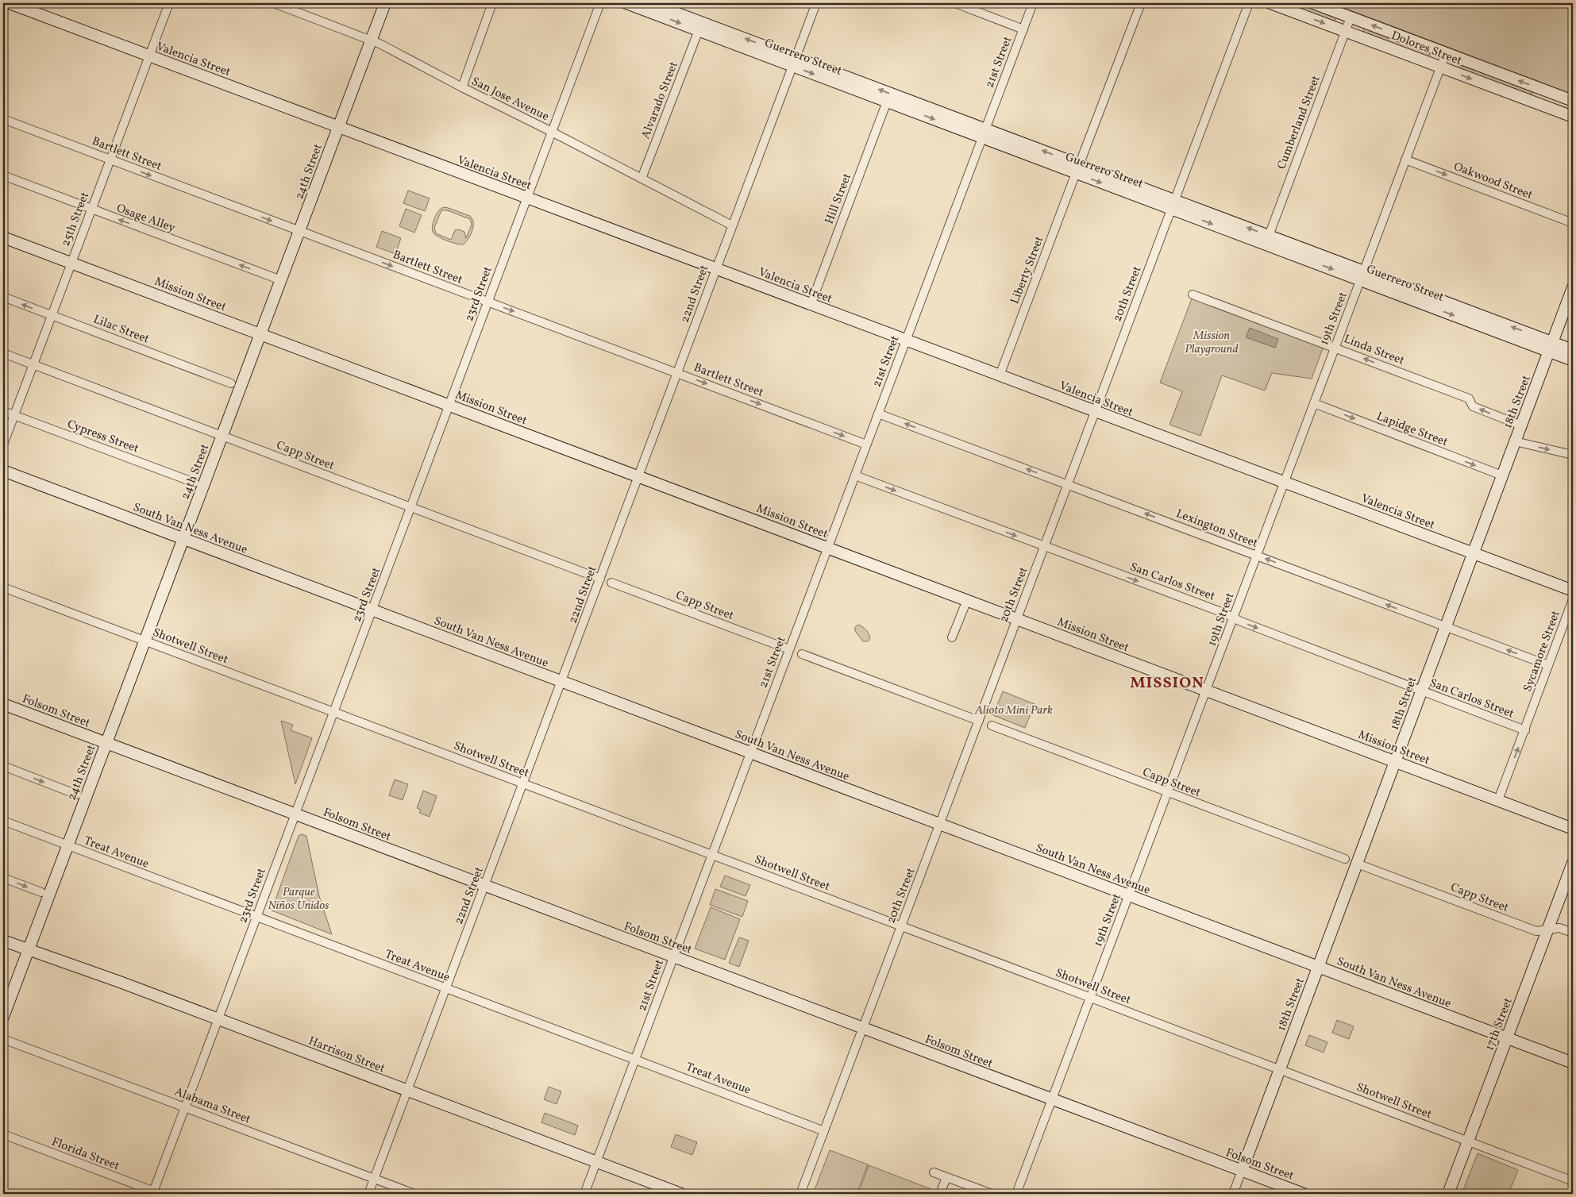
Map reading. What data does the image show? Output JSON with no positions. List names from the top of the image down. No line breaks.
{"streets":{"street":["Dolores Street","Guerrero Street","Valencia Street","21st Street","San Jose Avenue","Alvarado Street","Cumberland Street","Bartlett Street","24th Street","Oakwood Street","Hill Street","Osage Alley","25th Street","Liberty Street","Mission Street","23rd Street","22nd Street","20th Street","19th Street","Lilac Street","Linda Street","18th Street","Lapidge Street","Cypress Street","Capp Street","South Van Ness Avenue","Lexington Street","San Carlos Street","Shotwell Street","Sycamore Street","Folsom Street","Treat Avenue","17th Street","Harrison Street","Alabama Street","Florida Street"]},"crossings":[["Dolores Street","Cumberland Street"],["Dolores Street","19th Street"],["Guerrero Street","21st Street"],["Guerrero Street","Alvarado Street"],["Guerrero Street","Cumberland Street"],["Guerrero Street","Hill Street"],["Guerrero Street","Liberty Street"],["Guerrero Street","22nd Street"],["Guerrero Street","20th Street"],["Guerrero Street","19th Street"],["Guerrero Street","18th Street"],["Valencia Street","21st Street"],["Valencia Street","24th Street"],["Valencia Street","Hill Street"],["Valencia Street","25th Street"],["Valencia Street","Liberty Street"],["Valencia Street","23rd Street"],["Valencia Street","22nd Street"],["Valencia Street","20th Street"],["Valencia Street","19th Street"],["Valencia Street","18th Street"],["21st Street","Bartlett Street"],["21st Street","Mission Street"],["21st Street","Capp Street"],["21st Street","South Van Ness Avenue"],["21st Street","Lexington Street"],["21st Street","San Carlos Street"],["21st Street","Shotwell Street"],["21st Street","Folsom Street"],["21st Street","Treat Avenue"],["21st Street","Harrison Street"],["San Jose Avenue","Alvarado Street"],["San Jose Avenue","24th Street"],["San Jose Avenue","23rd Street"],["San Jose Avenue","22nd Street"],["Bartlett Street","24th Street"],["Bartlett Street","25th Street"],["Bartlett Street","23rd Street"],["Bartlett Street","22nd Street"],["24th Street","Osage Alley"],["24th Street","Mission Street"],["24th Street","Capp Street"],["24th Street","South Van Ness Avenue"],["24th Street","Shotwell Street"],["24th Street","Folsom Street"],["24th Street","Treat Avenue"],["24th Street","Harrison Street"],["Oakwood Street","19th Street"],["Osage Alley","25th Street"],["25th Street","Mission Street"],["25th Street","Lilac Street"],["25th Street","Cypress Street"],["25th Street","Capp Street"],["Mission Street","23rd Street"],["Mission Street","22nd Street"],["Mission Street","20th Street"],["Mission Street","19th Street"],["Mission Street","18th Street"],["Mission Street","Sycamore Street"],["23rd Street","Capp Street"],["23rd Street","South Van Ness Avenue"],["23rd Street","Shotwell Street"],["23rd Street","Folsom Street"],["23rd Street","Treat Avenue"],["23rd Street","Harrison Street"],["23rd Street","Alabama Street"],["23rd Street","Florida Street"],["22nd Street","Capp Street"],["22nd Street","South Van Ness Avenue"],["22nd Street","Shotwell Street"],["22nd Street","Folsom Street"],["22nd Street","Treat Avenue"],["22nd Street","Harrison Street"],["22nd Street","Alabama Street"],["20th Street","South Van Ness Avenue"],["20th Street","Lexington Street"],["20th Street","San Carlos Street"],["20th Street","Shotwell Street"],["20th Street","Folsom Street"],["20th Street","Treat Avenue"],["19th Street","Linda Street"],["19th Street","Lapidge Street"],["19th Street","Capp Street"],["19th Street","South Van Ness Avenue"],["19th Street","Lexington Street"],["19th Street","San Carlos Street"],["19th Street","Shotwell Street"],["19th Street","Folsom Street"],["Linda Street","18th Street"],["18th Street","Lapidge Street"],["18th Street","Capp Street"],["18th Street","South Van Ness Avenue"],["18th Street","Lexington Street"],["18th Street","San Carlos Street"],["18th Street","Shotwell Street"],["18th Street","Folsom Street"],["Capp Street","17th Street"],["South Van Ness Avenue","17th Street"],["Lexington Street","Sycamore Street"],["San Carlos Street","Sycamore Street"],["Shotwell Street","17th Street"]],"one_way":["Bartlett Street","Oakwood Street","Osage Alley","Linda Street","Lapidge Street","Lexington Street","San Carlos Street"],"districts":["MISSION"],"parks":["Mission Playground","Alioto Mini Park","Parque Niños Unidos"]}
